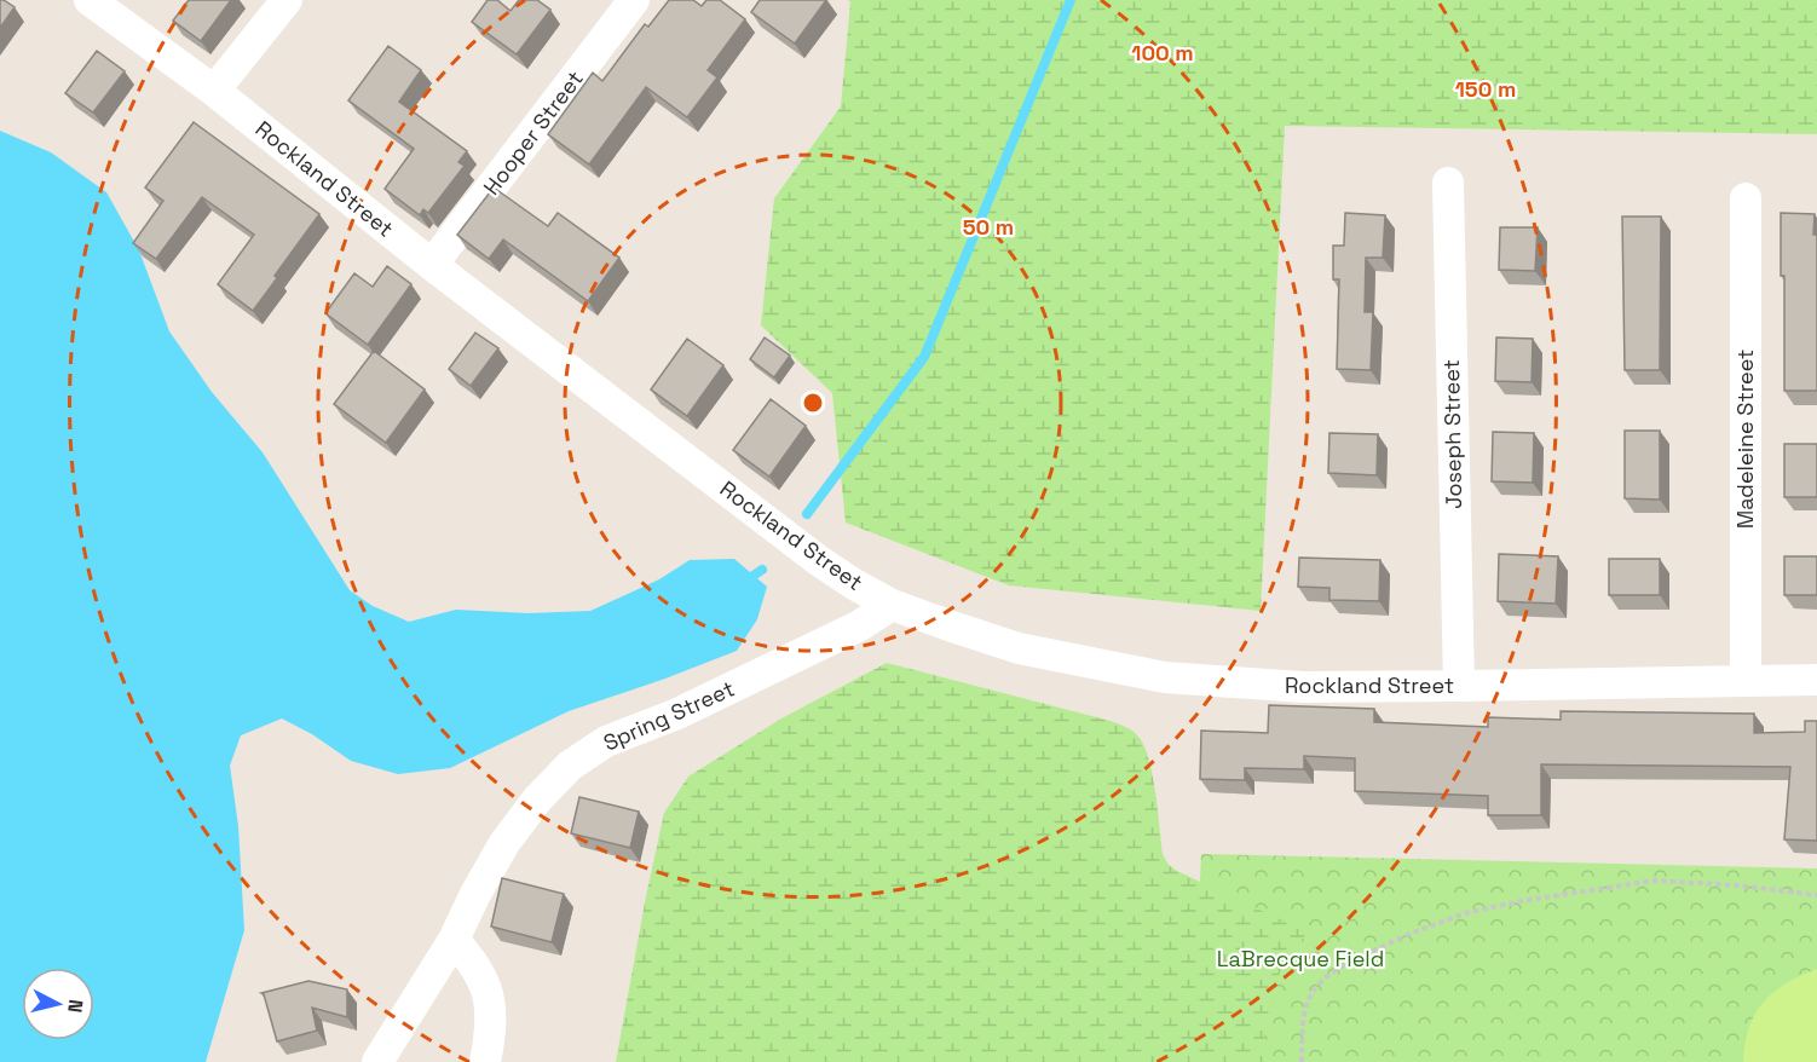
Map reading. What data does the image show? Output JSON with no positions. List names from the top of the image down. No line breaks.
{"streets":{"street":["Hooper Street","Rockland Street","Joseph Street","Madeleine Street","Spring Street"]},"crossings":[["Hooper Street","Rockland Street"],["Rockland Street","Joseph Street"],["Rockland Street","Madeleine Street"],["Rockland Street","Spring Street"]],"parks":["LaBrecque Field"],"north":"right","rings":["100 m","150 m","50 m"]}
